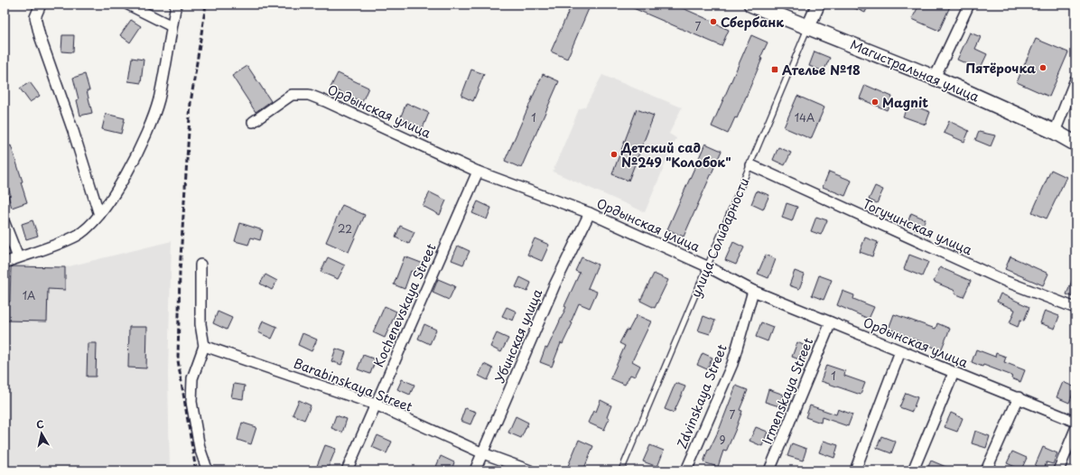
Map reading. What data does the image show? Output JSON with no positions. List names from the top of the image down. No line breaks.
{"streets":{"main road":["Магистральная улица"],"street":["Ордынская улица","Тогучинская улица","улица Солидарности","Kochenevskaya Street","Убинская улица","Barabinskaya Street","Irmenskaya Street","Zdvinskaya Street"]},"crossings":[["Магистральная улица","улица Солидарности"],["Ордынская улица","улица Солидарности"],["Ордынская улица","Kochenevskaya Street"],["Ордынская улица","Убинская улица"],["Ордынская улица","Irmenskaya Street"],["Ордынская улица","Zdvinskaya Street"],["Тогучинская улица","улица Солидарности"],["Kochenevskaya Street","Barabinskaya Street"],["Убинская улица","Barabinskaya Street"]],"places":{"other":["Сбербанк","Пятёрочка","Magnit","Детский сад №249 \"Колобок\""],"transit":["Ателье №18"]},"house_numbers":["7","1","14А","22","1А","1","7","9"],"north":"top"}
